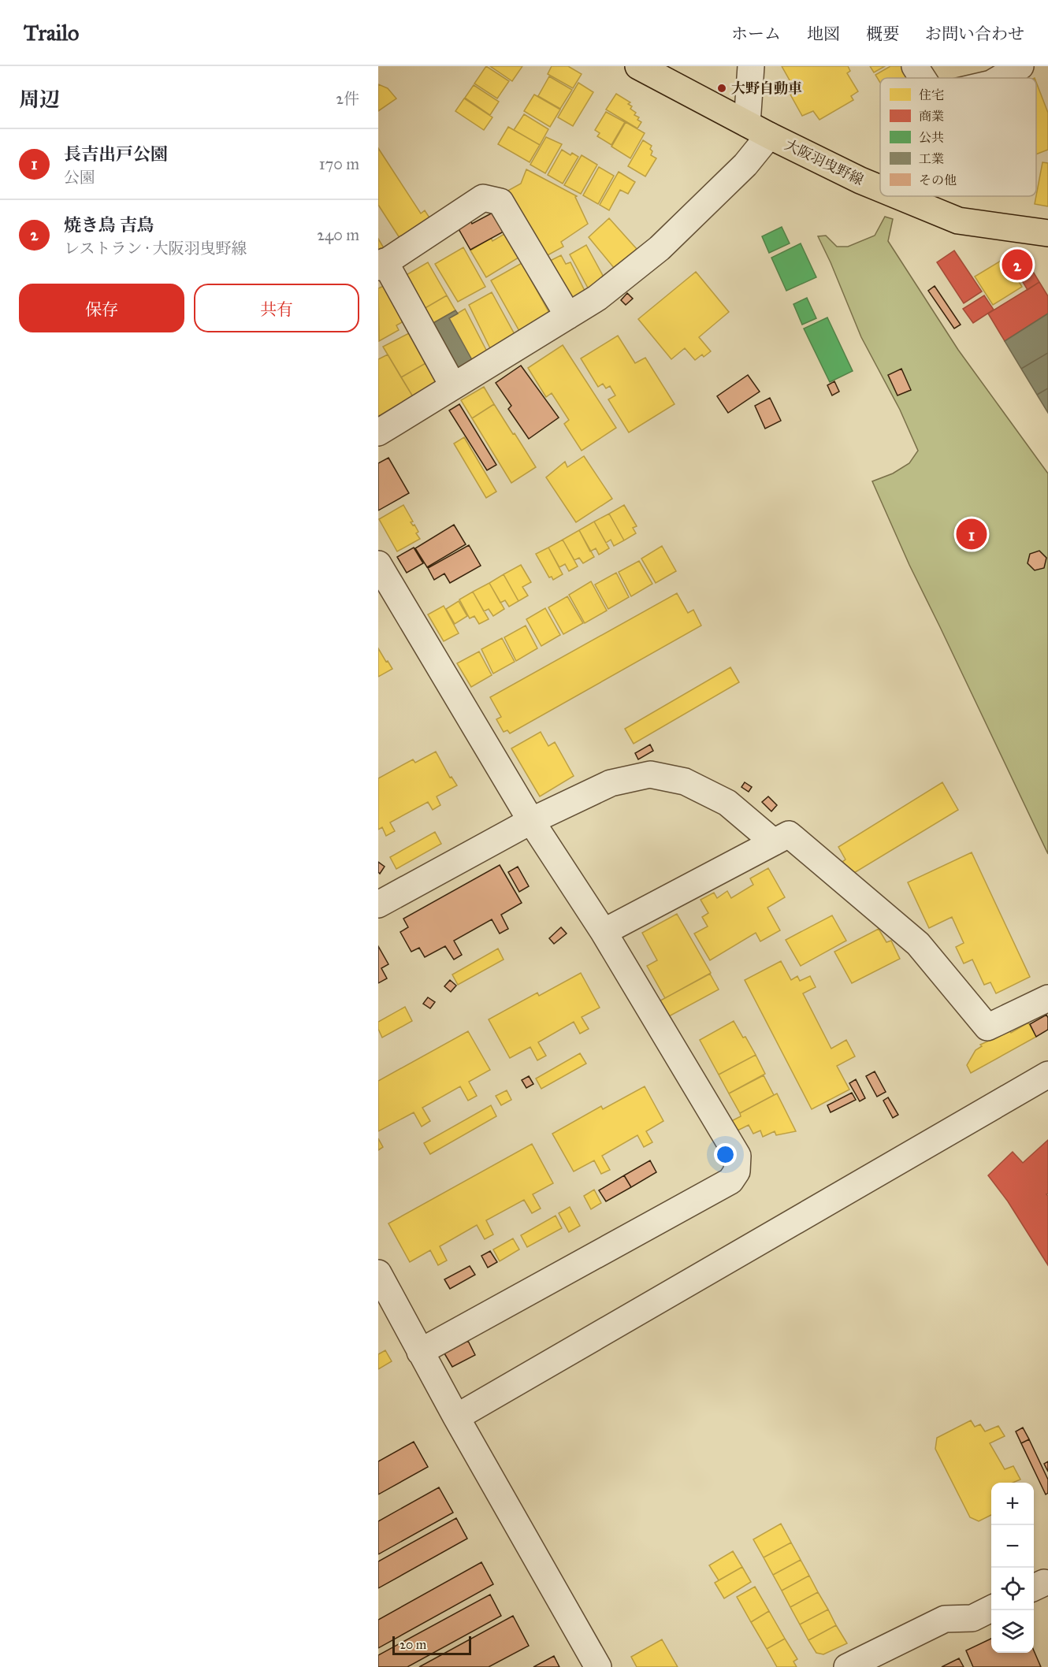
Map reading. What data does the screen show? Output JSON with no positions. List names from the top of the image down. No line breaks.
{"streets":{"main road":["大阪羽曳野線"]},"places":["大野自動車"],"legend":["住宅","商業","公共","工業","その他"],"scale_bar":"20 m","page":{"header":"Trailo","nav":["ホーム","地図","概要","お問い合わせ"],"heading":["周辺","2件"],"list":[{"mark":"1","name":"長吉出戸公園","note":"公園","value":"170 m"},{"mark":"2","name":"焼き鳥 吉鳥","note":"レストラン · 大阪羽曳野線","value":"240 m"}],"pins":["2","1"],"buttons":["保存","共有"],"map_buttons":["+","−"],"scale":"20 m"}}
